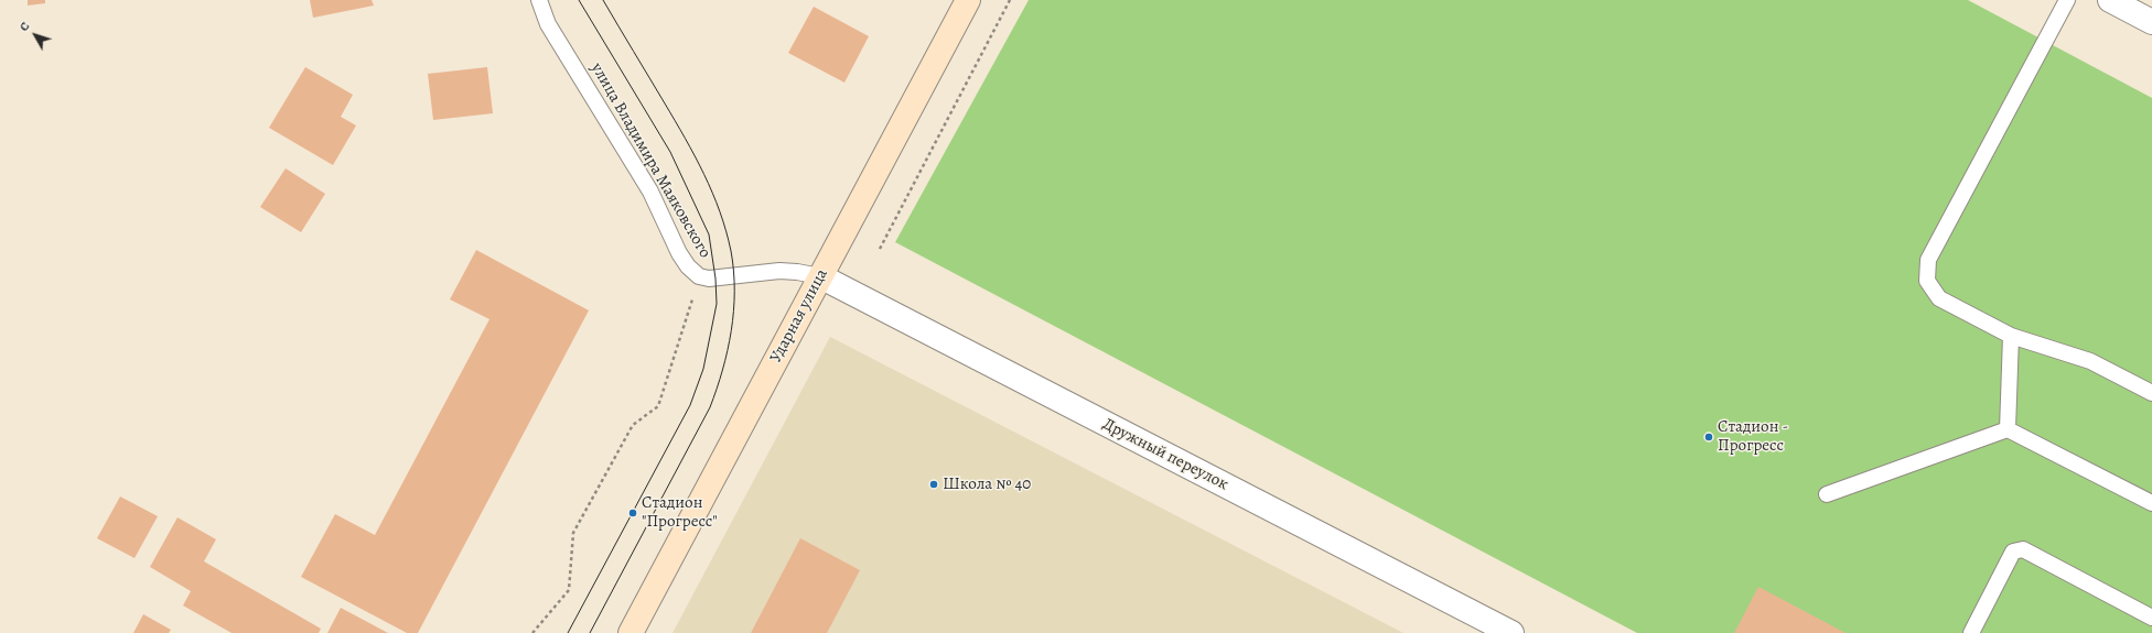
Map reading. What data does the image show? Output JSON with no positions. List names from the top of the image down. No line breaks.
{"streets":{"street":["Ударная улица","Дружный переулок"],"lane":["улица Владимира Маяковского"]},"crossings":[["улица Владимира Маяковского","Ударная улица"],["улица Владимира Маяковского","Дружный переулок"],["Ударная улица","Дружный переулок"]],"places":["Стадион - Прогресс","Школа № 40","Стадион \"Прогресс\""],"north":"top left"}
